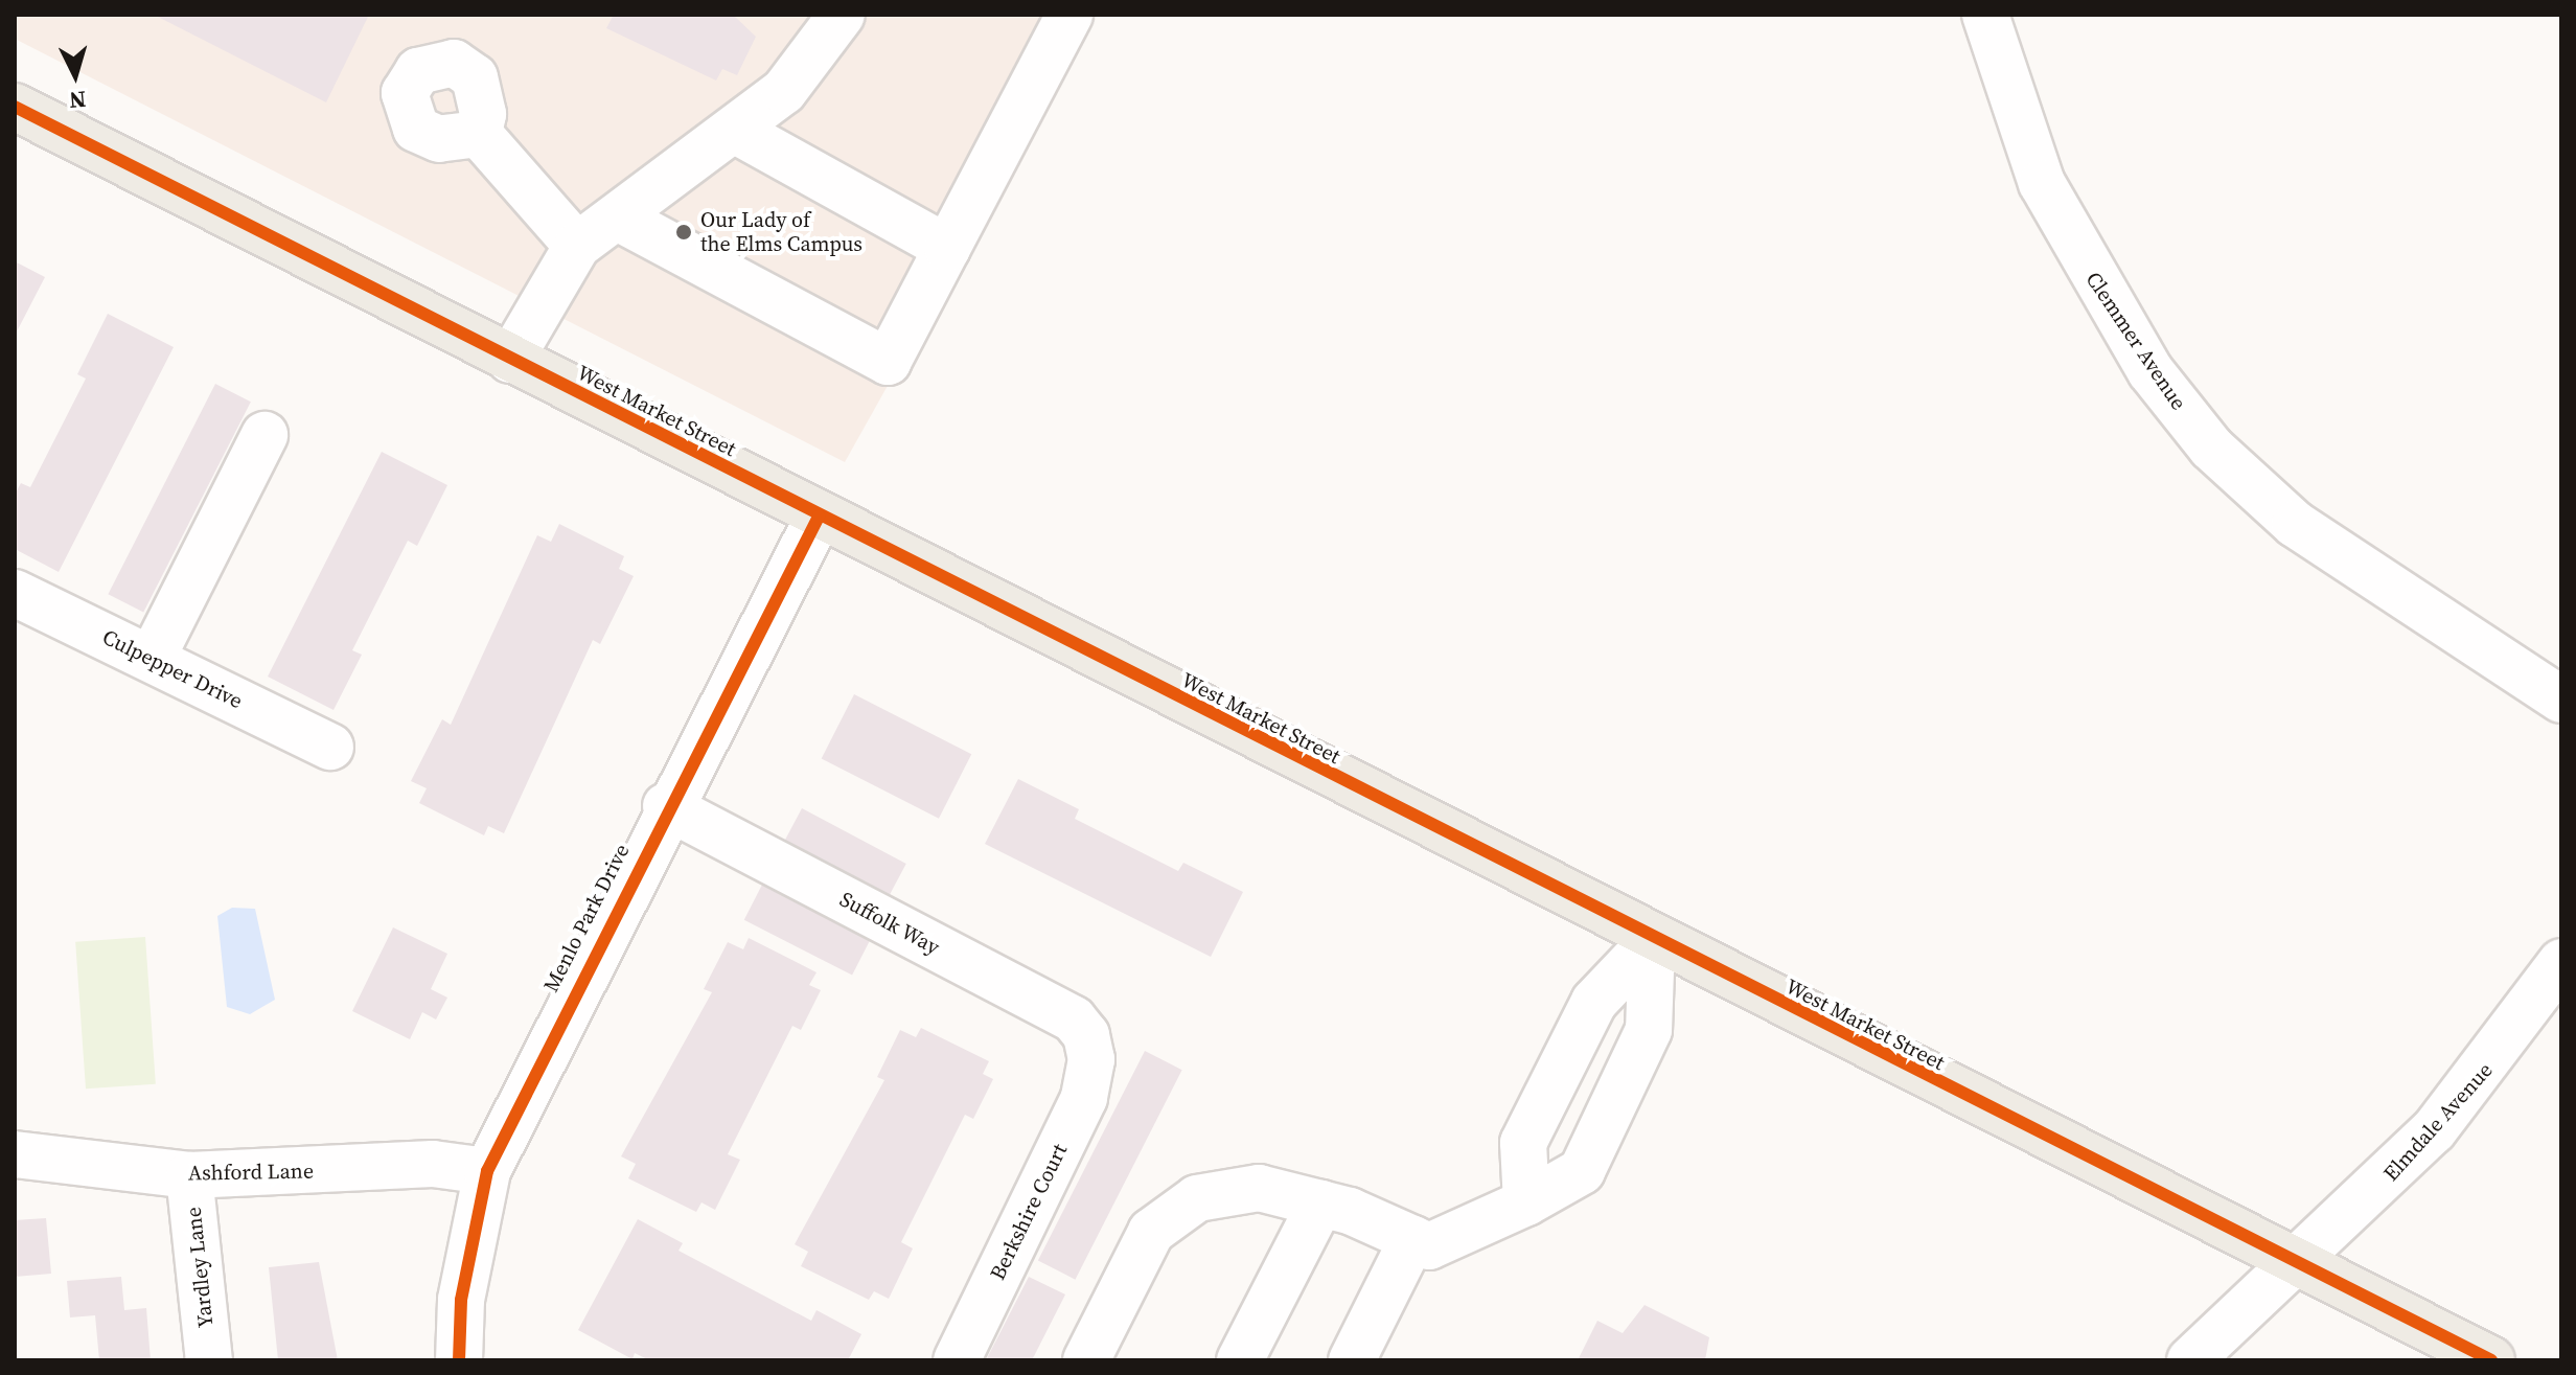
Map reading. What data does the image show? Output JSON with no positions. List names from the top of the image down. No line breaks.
{"streets":{"main road":["West Market Street"],"street":["Clemmer Avenue","Culpepper Drive","Menlo Park Drive","Suffolk Way","Elmdale Avenue","Ashford Lane","Berkshire Court","Yardley Lane"]},"crossings":[["West Market Street","Menlo Park Drive"],["West Market Street","Elmdale Avenue"],["Menlo Park Drive","Suffolk Way"],["Menlo Park Drive","Ashford Lane"],["Suffolk Way","Berkshire Court"],["Ashford Lane","Yardley Lane"]],"places":["Our Lady of the Elms Campus"],"north":"bottom"}
